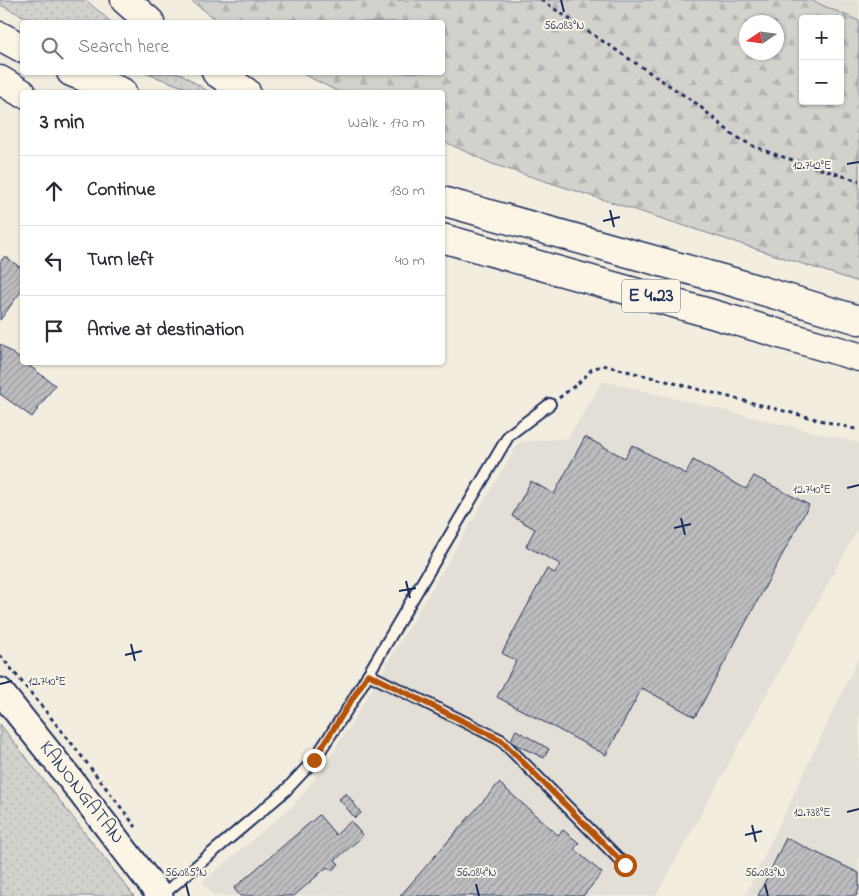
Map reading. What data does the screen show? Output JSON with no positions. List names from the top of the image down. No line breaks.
{"streets":{"highway":["E 4.23"],"street":["KANONGATAN"]},"north":"left","page":{"map_buttons":["+","−"],"search":"Search here","heading":["3 min","Walk · 170 m"],"list":[["Continue","130 m"],["Turn left","40 m"],"Arrive at destination"]},"coordinates":["56.083°N","12.742°E","12.740°E","12.738°E","56.085°N","56.084°N"]}
